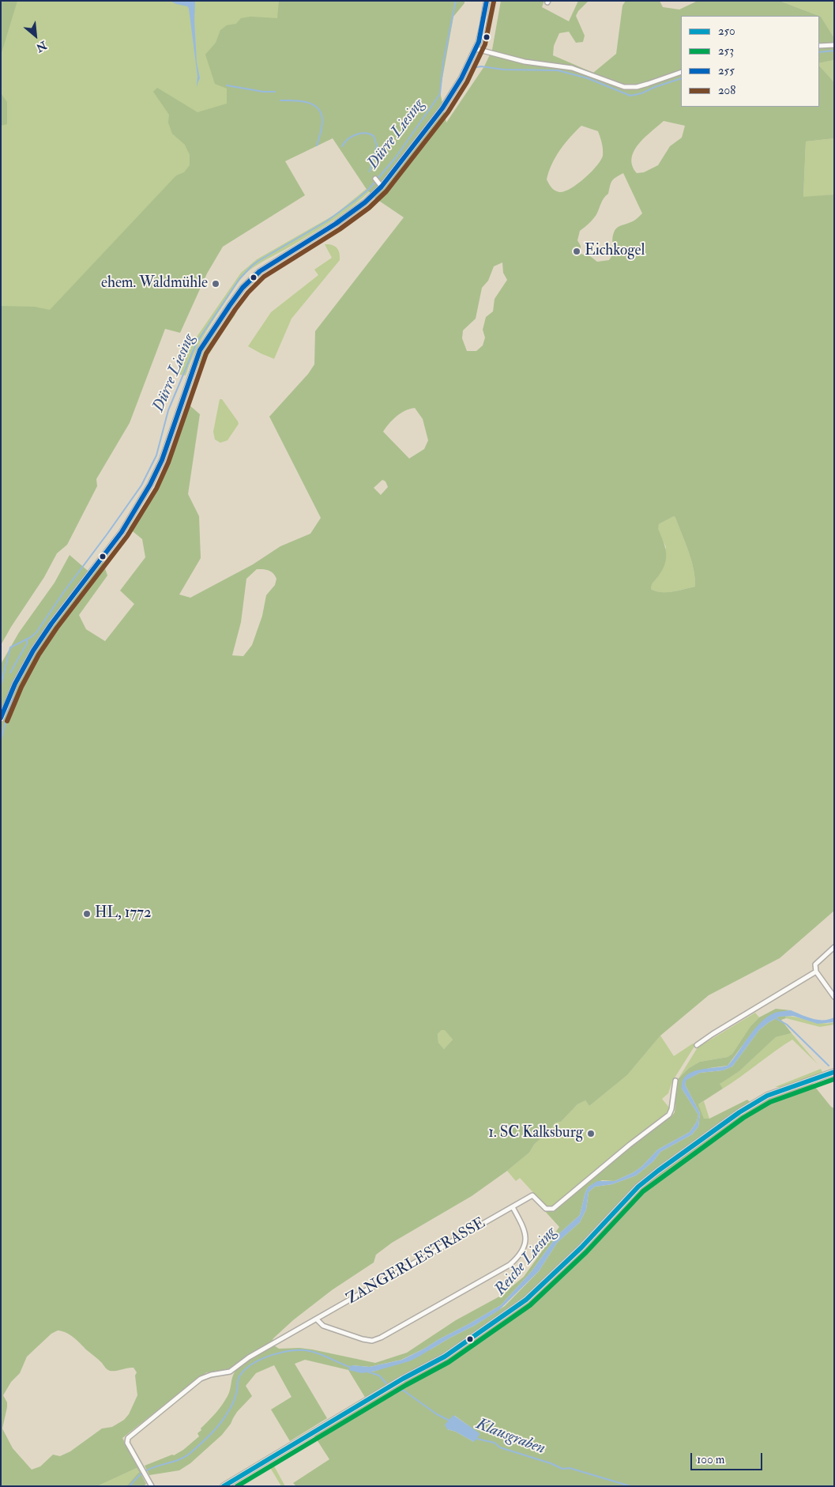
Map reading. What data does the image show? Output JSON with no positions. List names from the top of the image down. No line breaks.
{"streets":{"street":["ZANGERLESTRASSE"]},"water":["Dürre Liesing","Reiche Liesing","Klausgraben"],"places":["Eichkogel","ehem. Waldmühle","HL, 1772","1. SC Kalksburg"],"lines":["transit line 255","transit line 208","transit line 250","transit line 253"],"legend":["250","253","255","208"],"scale_bar":"100 m","north":"bottom right"}
